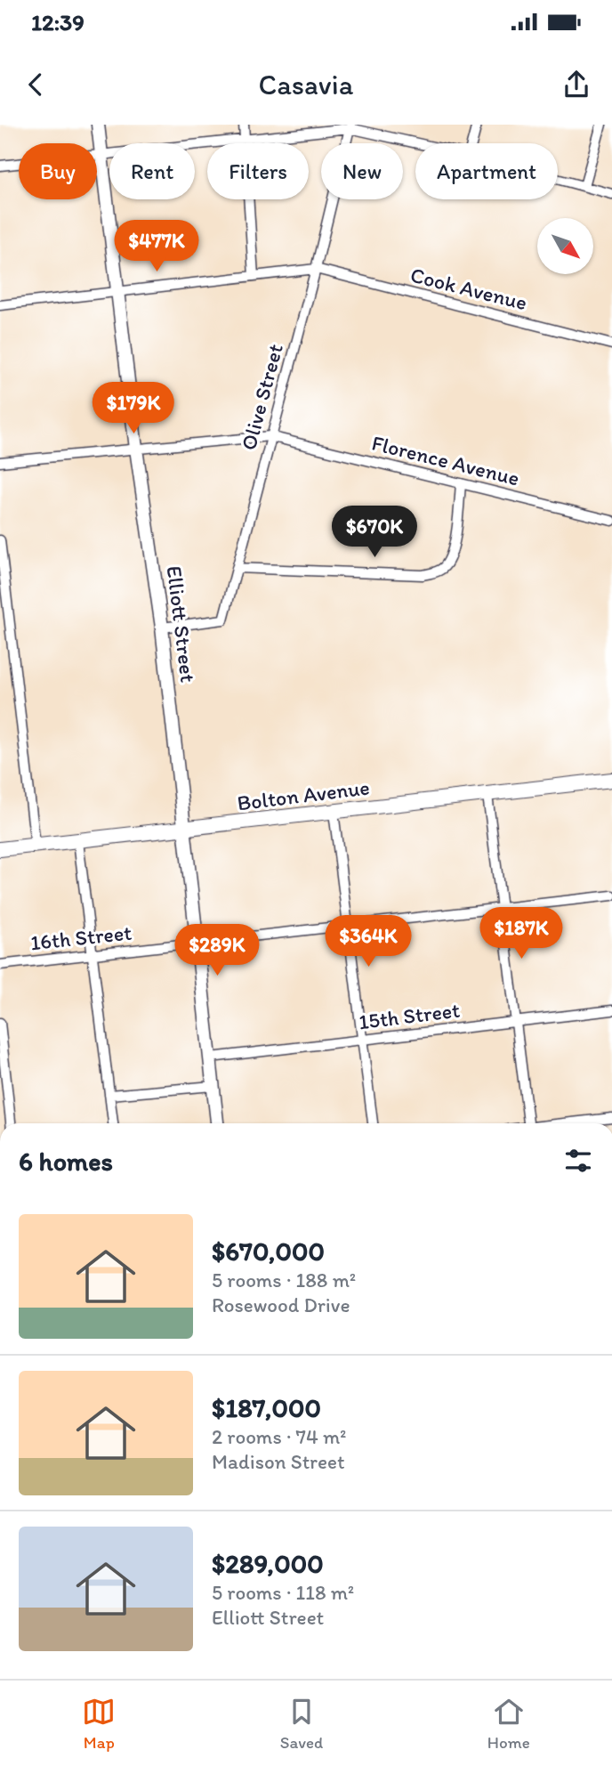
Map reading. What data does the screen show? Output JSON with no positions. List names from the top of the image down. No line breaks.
{"streets":{"main road":["Bolton Avenue"],"street":["Cook Avenue","Olive Street","Florence Avenue","Elliott Street","16th Street","15th Street"]},"crossings":[["Cook Avenue","Olive Street"],["Olive Street","Florence Avenue"],["Olive Street","Elliott Street"],["Florence Avenue","Elliott Street"],["Elliott Street","Bolton Avenue"],["Elliott Street","16th Street"],["Elliott Street","15th Street"]],"north":"bottom right","page":{"status":"12:39","header":"Casavia","chip":["Buy","Rent","Filters","New","Apartment"],"price":["$477K","$179K","$670K","$187K","$364K","$289K"],"heading":"6 homes","list":[{"name":"$670,000","note":"5 rooms · 188 m² · Rosewood Drive"},{"name":"$187,000","note":"2 rooms · 74 m² · Madison Street"},{"name":"$289,000","note":"5 rooms · 118 m² · Elliott Street"}],"tabs":["Map","Saved","Home"]}}
